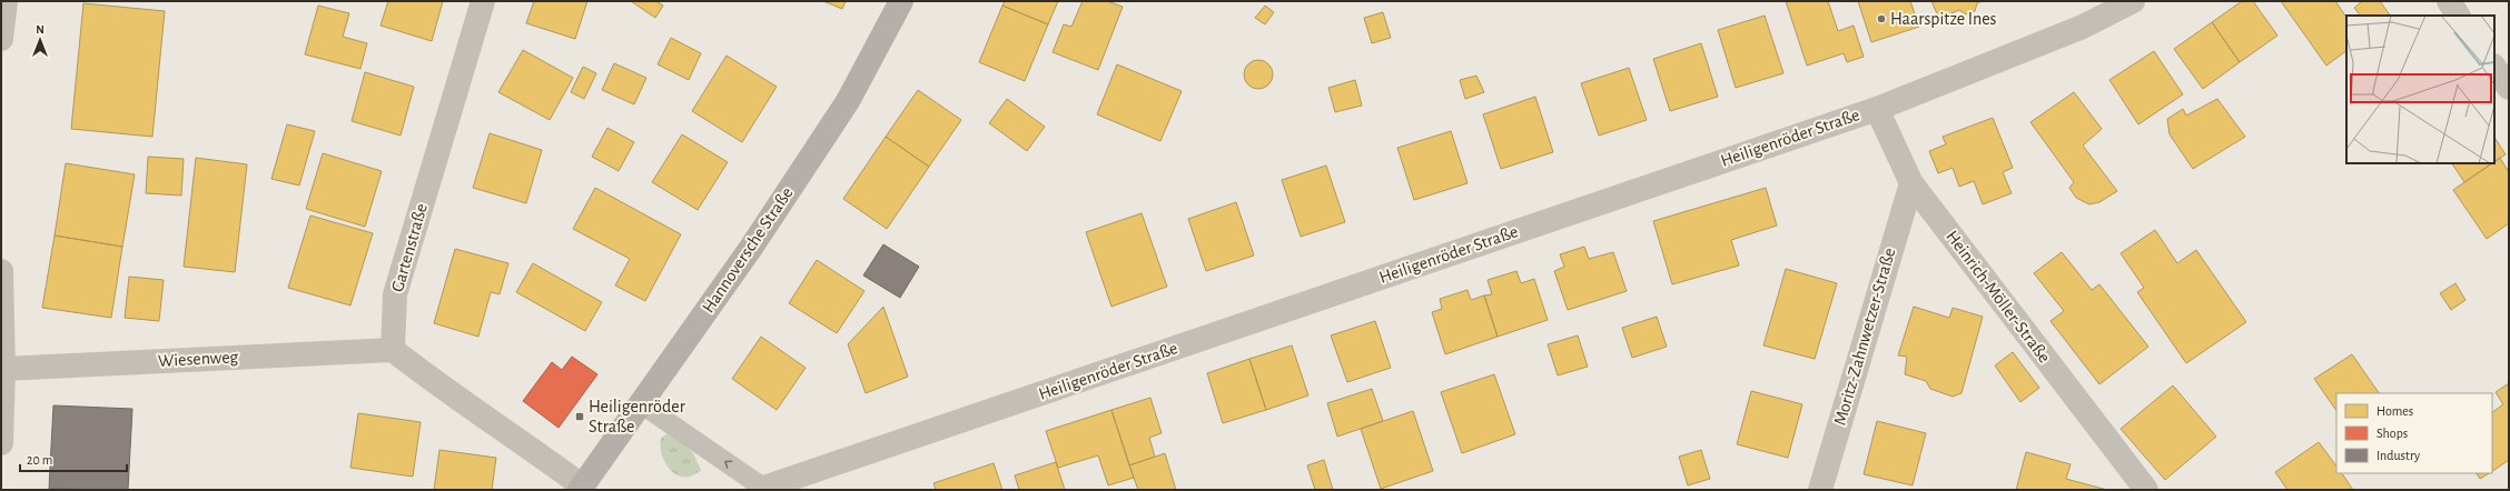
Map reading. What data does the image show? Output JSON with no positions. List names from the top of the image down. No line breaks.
{"streets":{"main road":["Hannoversche Straße"],"street":["Heiligenröder Straße","Gartenstraße","Heinrich-Möller-Straße","Moritz-Zahnwetzer-Straße","Wiesenweg"]},"crossings":[["Heiligenröder Straße","Heinrich-Möller-Straße"],["Gartenstraße","Wiesenweg"],["Heinrich-Möller-Straße","Moritz-Zahnwetzer-Straße"]],"places":{"other":["Haarspitze Ines"],"transit":["Heiligenröder Straße"]},"legend":["Homes","Shops","Industry"],"scale_bar":"20 m","north":"top"}
